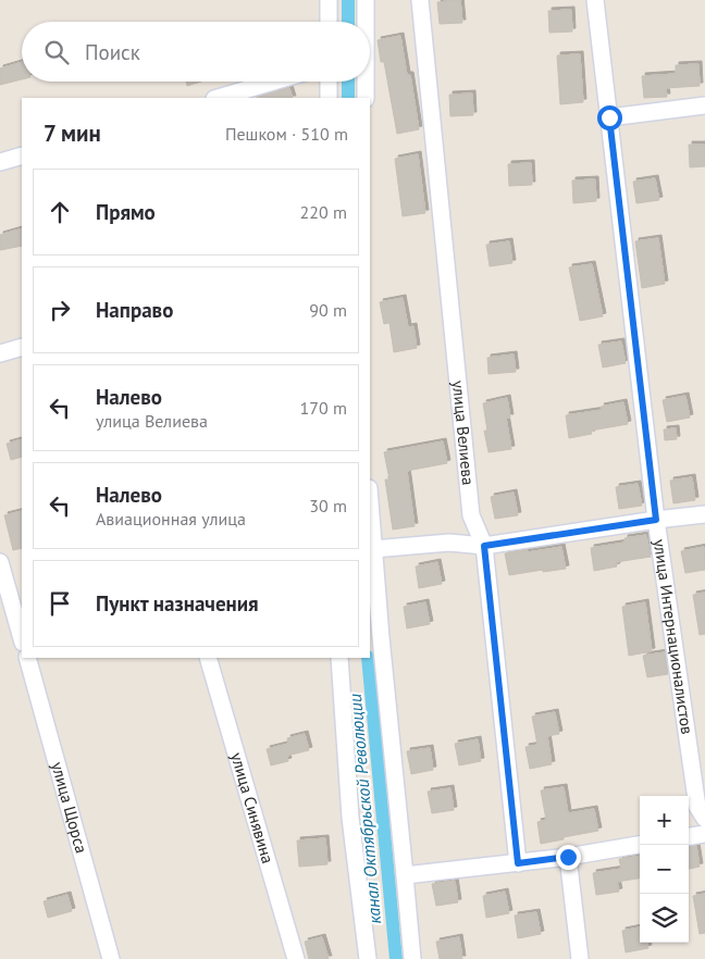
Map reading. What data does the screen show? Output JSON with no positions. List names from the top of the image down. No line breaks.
{"streets":{"street":["улица Велиева","улица Интернационалистов","улица Щорса","улица Синявина"]},"water":["канал Октябрьской Революции"],"page":{"search":"Поиск","heading":["7 мин","Пешком · 510 m"],"list":[["Прямо","220 m"],["Направо","90 m"],["Налево","улица Велиева","170 m"],["Налево","Авиационная улица","30 m"],"Пункт назначения"],"map_buttons":["+","−"]}}
